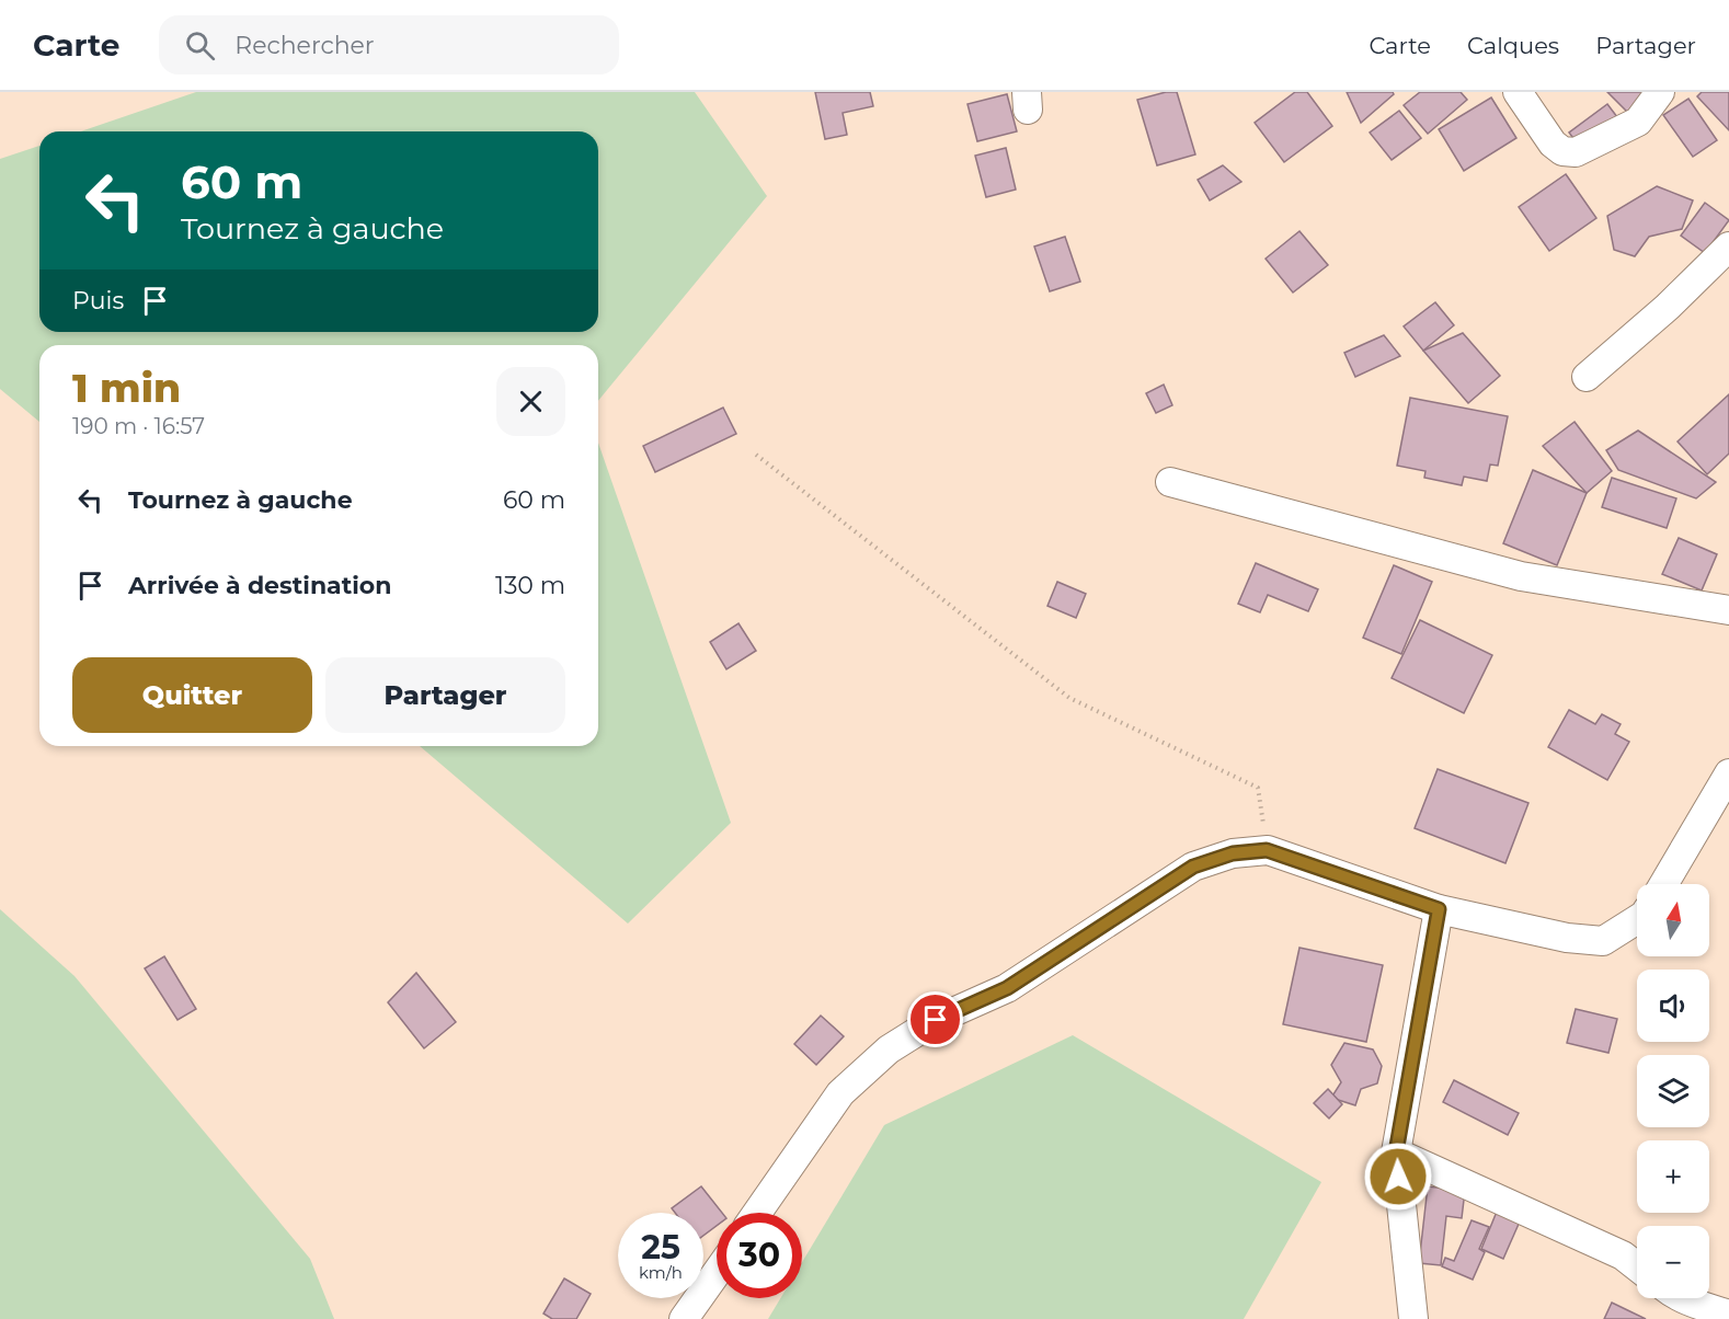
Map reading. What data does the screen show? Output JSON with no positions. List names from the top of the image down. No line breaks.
{"north":"top","page":{"header":"Carte","search":"Rechercher","nav":["Carte","Calques","Partager"],"turn":["60 m","Tournez à gauche"],"then":"Puis","heading":["1 min","190 m · 16:57"],"list":[{"name":"Tournez à gauche","value":"60 m"},{"name":"Arrivée à destination","value":"130 m"}],"buttons":["Quitter","Partager"],"map_buttons":["+","−"],"speed":"25 km/h","limit":"30"}}
